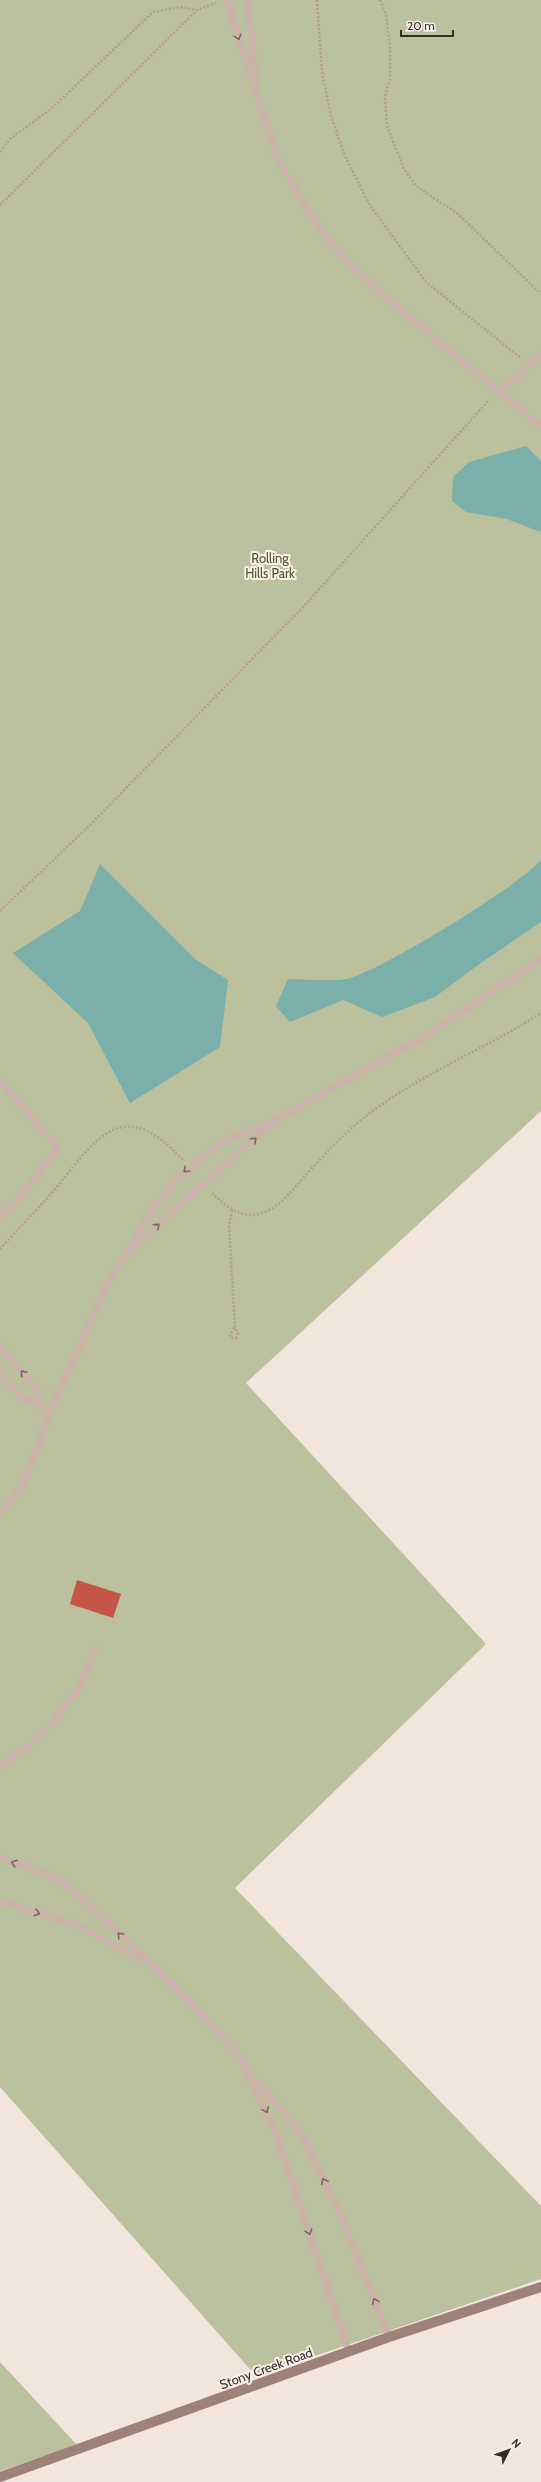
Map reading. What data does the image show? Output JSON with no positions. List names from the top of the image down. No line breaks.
{"streets":{"main road":["Stony Creek Road"]},"parks":["Rolling Hills Park"],"scale_bar":"20 m","north":"top right"}
